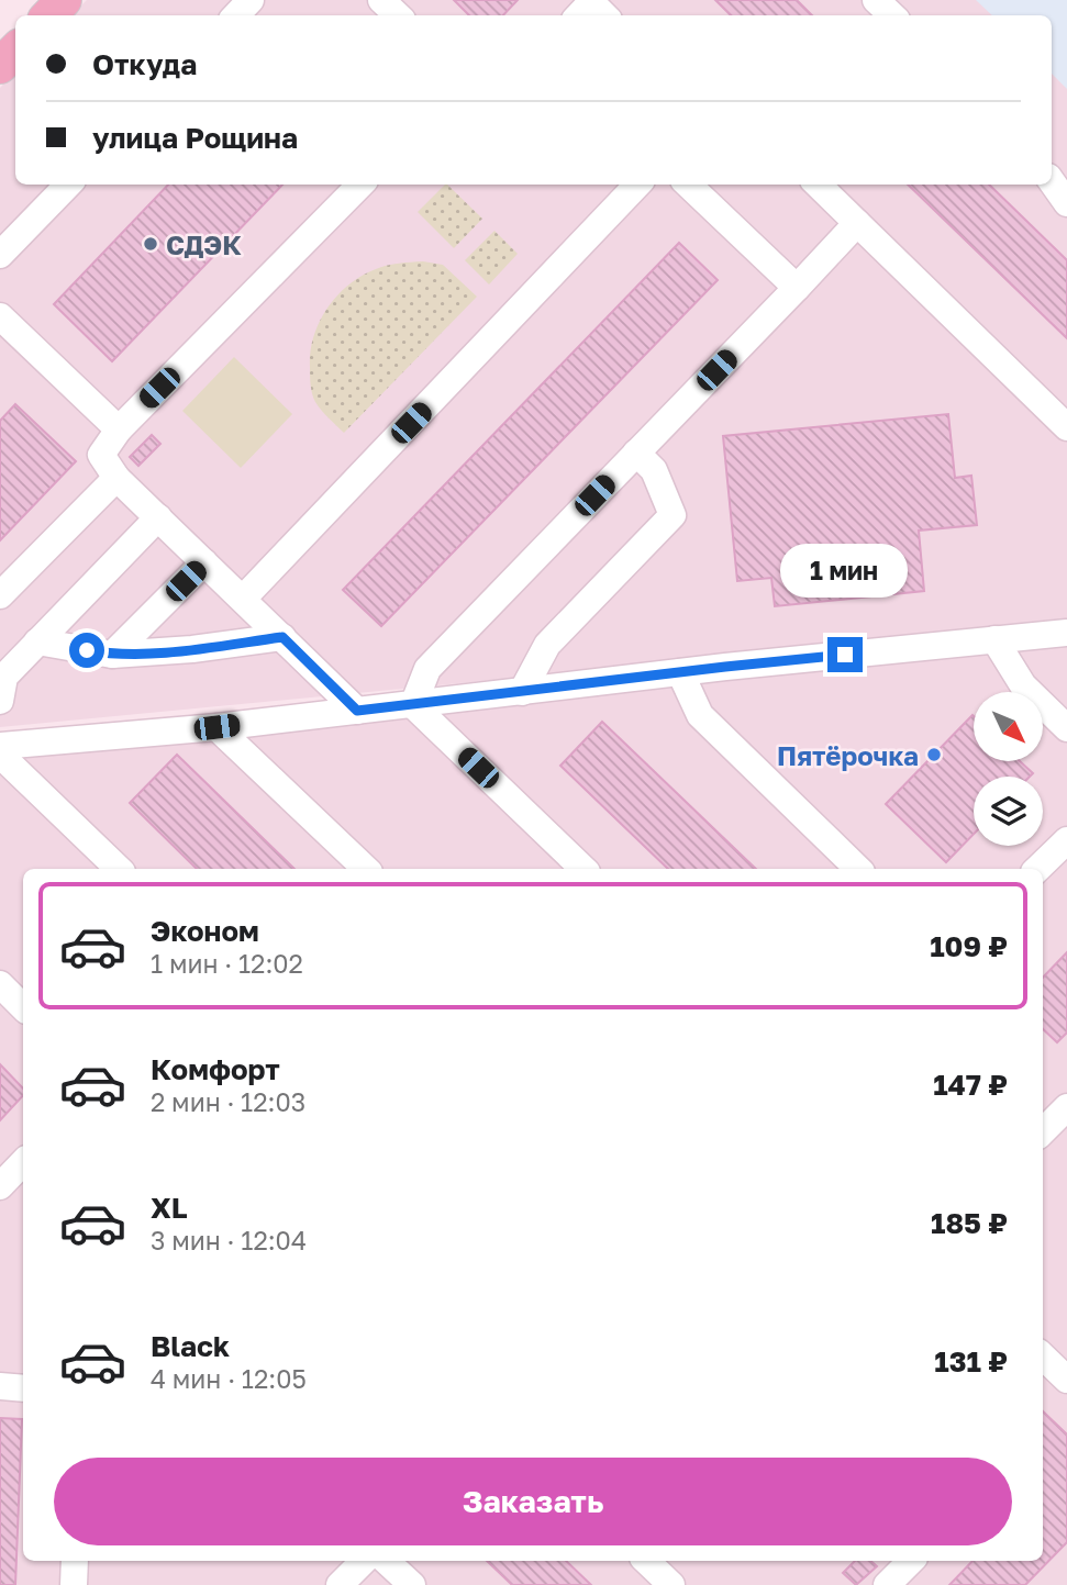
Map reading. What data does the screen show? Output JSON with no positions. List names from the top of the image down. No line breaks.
{"places":["СДЭК","Пятёрочка"],"north":"bottom right","page":{"banner":["Откуда","улица Рощина"],"bubble":"1 мин","list":[{"name":"Эконом","note":"1 мин · 12:02","value":"109 ₽"},{"name":"Комфорт","note":"2 мин · 12:03","value":"147 ₽"},{"name":"XL","note":"3 мин · 12:04","value":"185 ₽"},{"name":"Black","note":"4 мин · 12:05","value":"131 ₽"}],"buttons":"Заказать"}}
